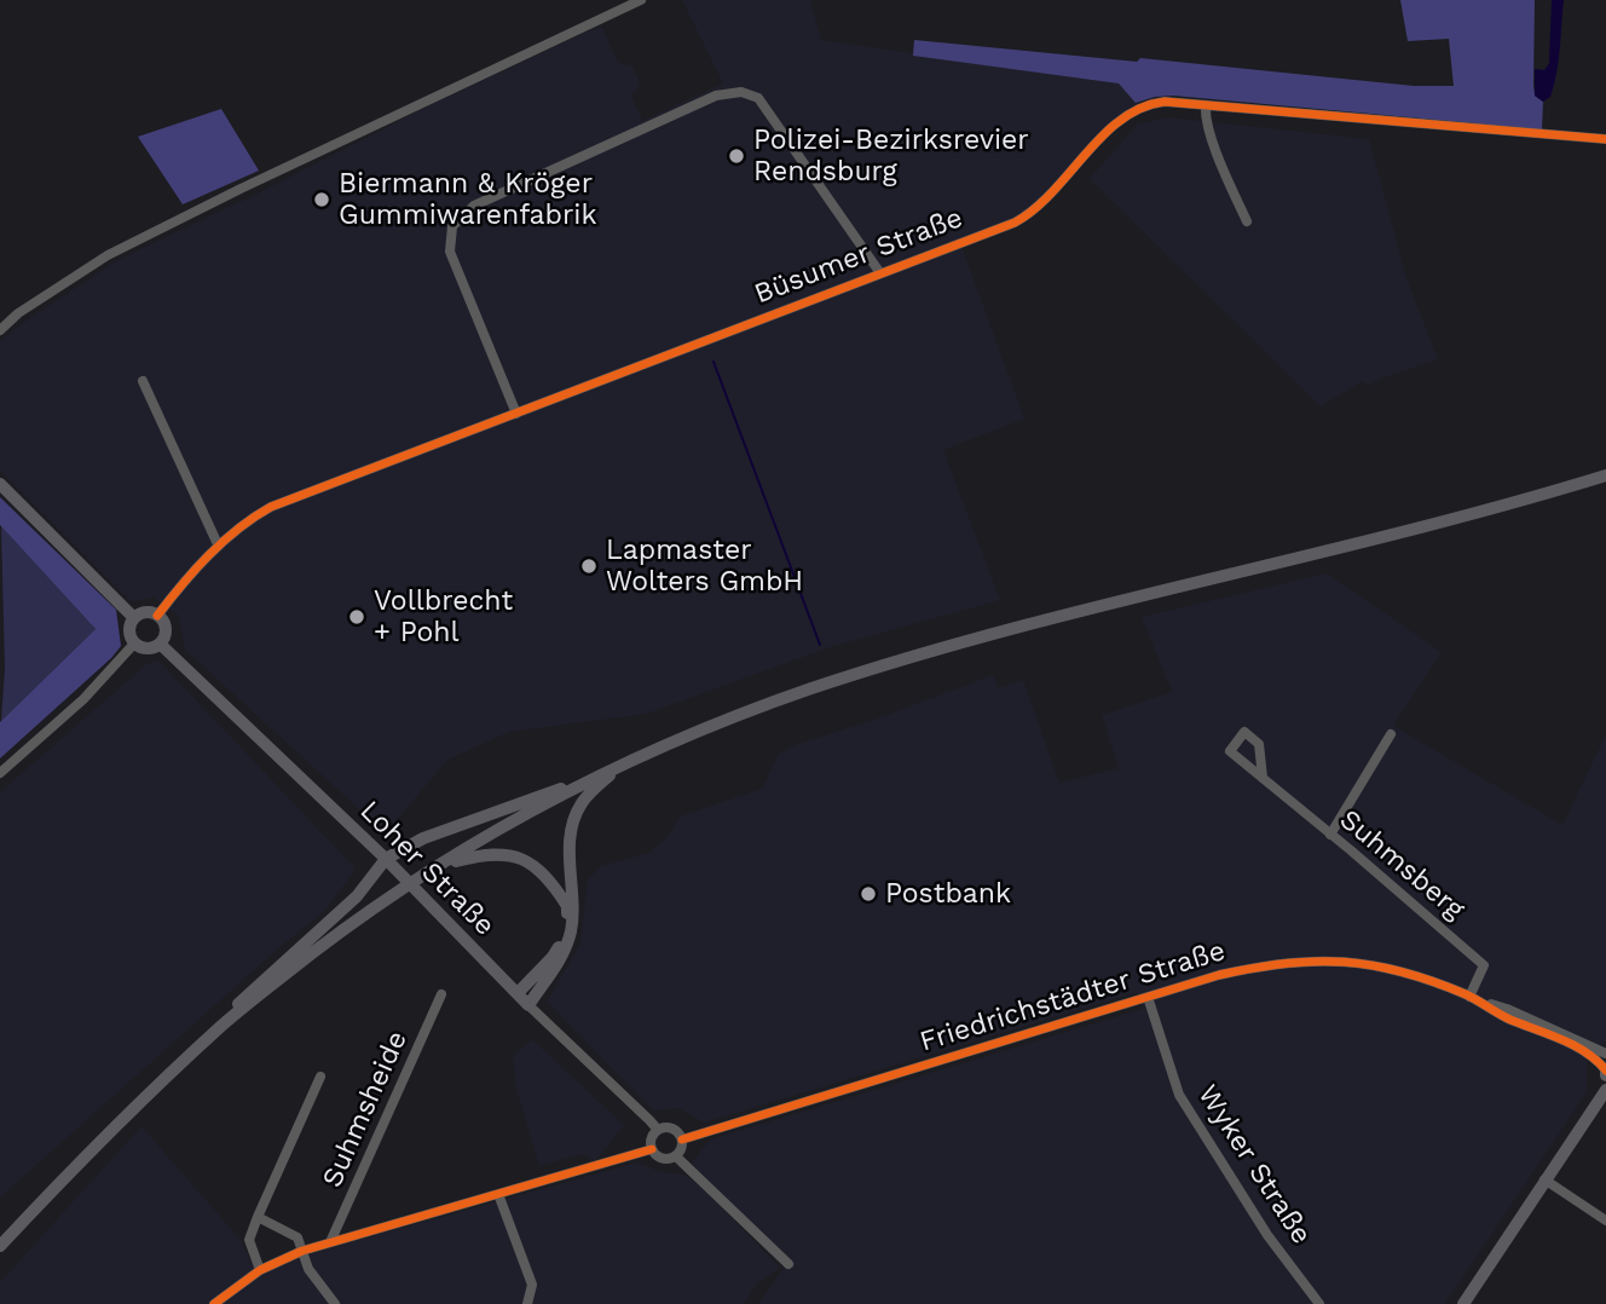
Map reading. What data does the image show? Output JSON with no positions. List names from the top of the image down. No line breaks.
{"streets":{"main road":["Loher Straße"],"street":["Büsumer Straße","Suhmsberg","Friedrichstädter Straße","Suhmsheide","Wyker Straße"]},"crossings":[["Büsumer Straße","Loher Straße"],["Suhmsberg","Friedrichstädter Straße"],["Loher Straße","Friedrichstädter Straße"],["Friedrichstädter Straße","Wyker Straße"]],"places":["Polizei-Bezirksrevier Rendsburg","Biermann & Kröger Gummiwarenfabrik","Lapmaster Wolters GmbH","Vollbrecht + Pohl","Postbank"]}
